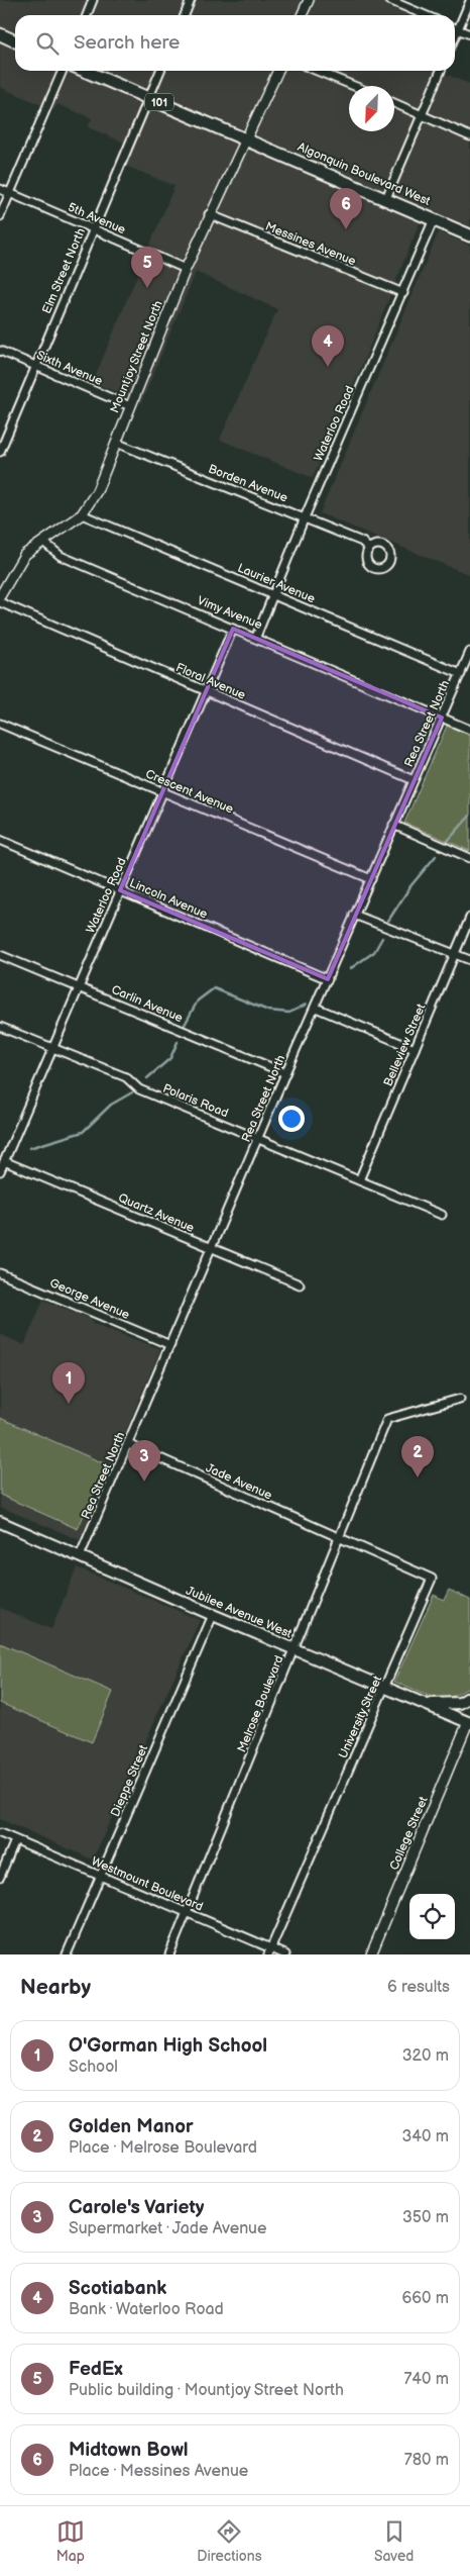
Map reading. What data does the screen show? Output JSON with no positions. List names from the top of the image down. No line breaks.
{"streets":{"main road":["101","Algonquin Boulevard West","Jubilee Avenue West"],"street":["5th Avenue","Messines Avenue","Elm Street North","Mountjoy Street North","Sixth Avenue","Waterloo Road","Borden Avenue","Laurier Avenue","Vimy Avenue","Floral Avenue","Rea Street North","Crescent Avenue","Lincoln Avenue","Carlin Avenue","Belleview Street","Polaris Road","Quartz Avenue","George Avenue","Jade Avenue","Melrose Boulevard","University Street","Dieppe Street","College Street","Westmount Boulevard"]},"crossings":[["101","Algonquin Boulevard West"],["101","Elm Street North"],["101","Mountjoy Street North"],["Algonquin Boulevard West","Mountjoy Street North"],["Algonquin Boulevard West","Waterloo Road"],["5th Avenue","Elm Street North"],["5th Avenue","Mountjoy Street North"],["Messines Avenue","Mountjoy Street North"],["Messines Avenue","Waterloo Road"],["Elm Street North","Sixth Avenue"],["Mountjoy Street North","Sixth Avenue"],["Mountjoy Street North","Borden Avenue"],["Mountjoy Street North","Laurier Avenue"],["Mountjoy Street North","Vimy Avenue"],["Waterloo Road","Borden Avenue"],["Waterloo Road","Laurier Avenue"],["Waterloo Road","Vimy Avenue"],["Waterloo Road","Floral Avenue"],["Waterloo Road","Crescent Avenue"],["Waterloo Road","Lincoln Avenue"],["Waterloo Road","Carlin Avenue"],["Waterloo Road","Polaris Road"],["Waterloo Road","Quartz Avenue"],["Laurier Avenue","Rea Street North"],["Vimy Avenue","Rea Street North"],["Floral Avenue","Rea Street North"],["Rea Street North","Crescent Avenue"],["Rea Street North","Lincoln Avenue"],["Rea Street North","Carlin Avenue"],["Rea Street North","Polaris Road"],["Rea Street North","Quartz Avenue"],["Rea Street North","George Avenue"],["Rea Street North","Jade Avenue"],["Rea Street North","Jubilee Avenue West"],["Belleview Street","Polaris Road"],["Jade Avenue","Melrose Boulevard"],["Jade Avenue","University Street"],["Jubilee Avenue West","Melrose Boulevard"],["Jubilee Avenue West","University Street"],["Jubilee Avenue West","Dieppe Street"],["Jubilee Avenue West","College Street"],["Melrose Boulevard","University Street"],["Melrose Boulevard","Westmount Boulevard"],["University Street","Westmount Boulevard"],["Dieppe Street","Westmount Boulevard"]],"north":"bottom left","page":{"search":"Search here","pins":["6","5","4","1","2","3"],"heading":["Nearby","6 results"],"list":[{"mark":"1","name":"O'Gorman High School","note":"School","value":"320 m"},{"mark":"2","name":"Golden Manor","note":"Place · Melrose Boulevard","value":"340 m"},{"mark":"3","name":"Carole's Variety","note":"Supermarket · Jade Avenue","value":"350 m"},{"mark":"4","name":"Scotiabank","note":"Bank · Waterloo Road","value":"660 m"},{"mark":"5","name":"FedEx","note":"Public building · Mountjoy Street North","value":"740 m"},{"mark":"6","name":"Midtown Bowl","note":"Place · Messines Avenue","value":"780 m"}],"nav":["Map","Directions","Saved"]}}
